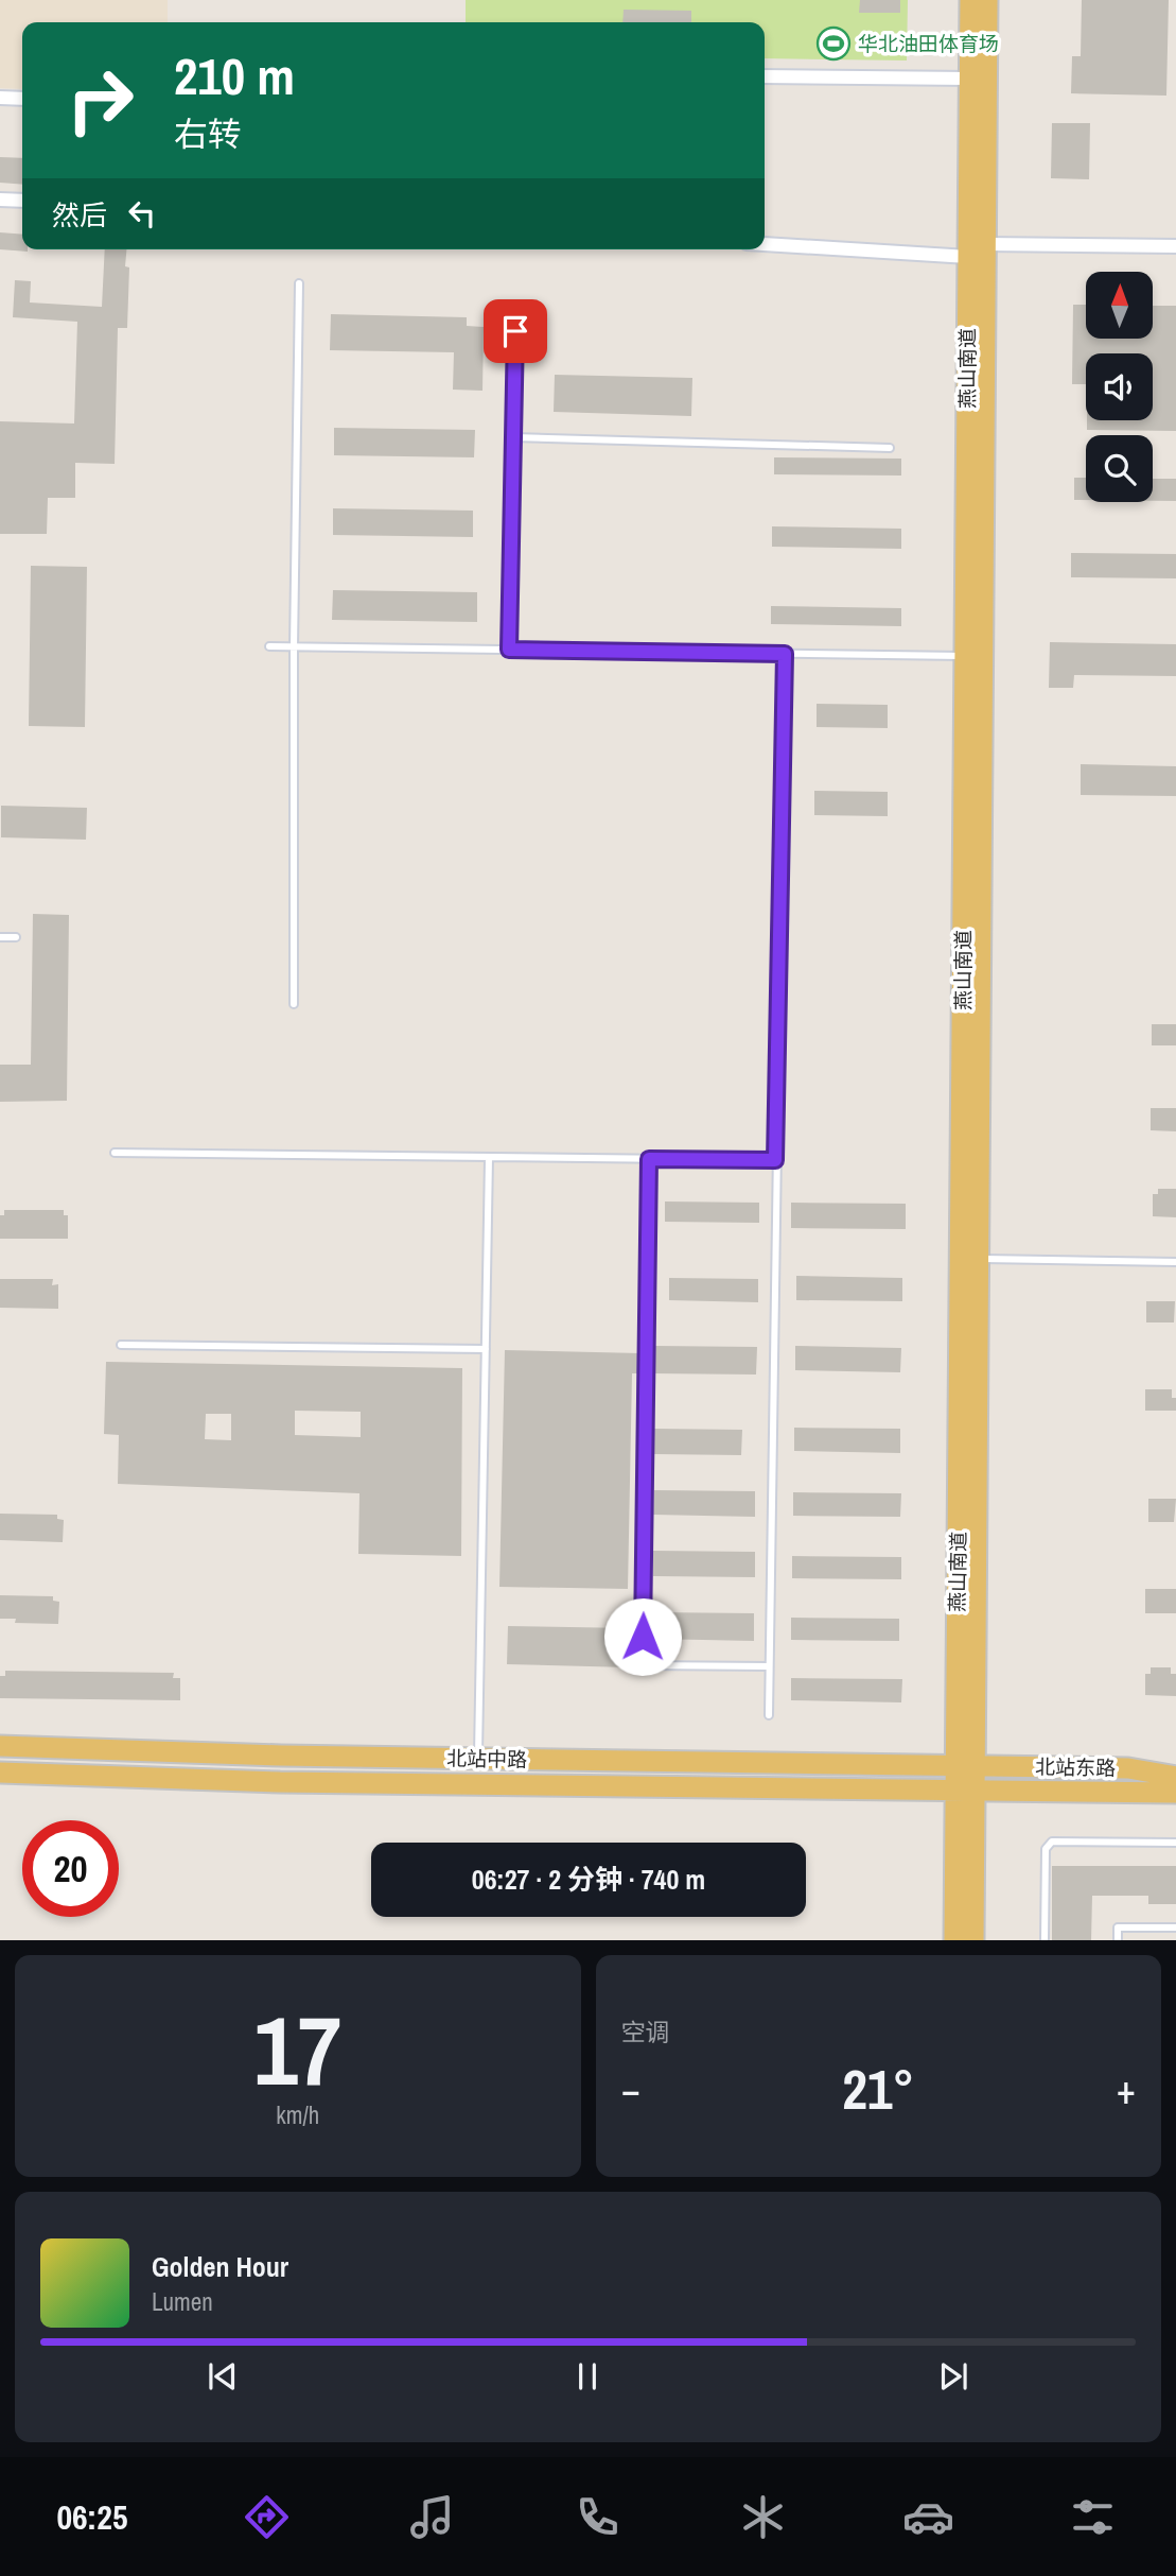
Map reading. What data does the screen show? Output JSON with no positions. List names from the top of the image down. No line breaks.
{"streets":{"main road":["燕山南道","北站中路","北站东路"]},"crossings":[["燕山南道","北站中路"],["燕山南道","北站东路"],["北站中路","北站东路"]],"places":{"sports":["华北油田体育场"]},"north":"top","page":{"turn":["210 m","右转"],"then":"然后","limit":"20","trip":"06:27 · 2 分钟 · 740 m","tile":[["17","km/h"],"空调"],"heat":["−","21°","+"],"song":["Golden Hour","Lumen"],"tabs":"06:25"}}
